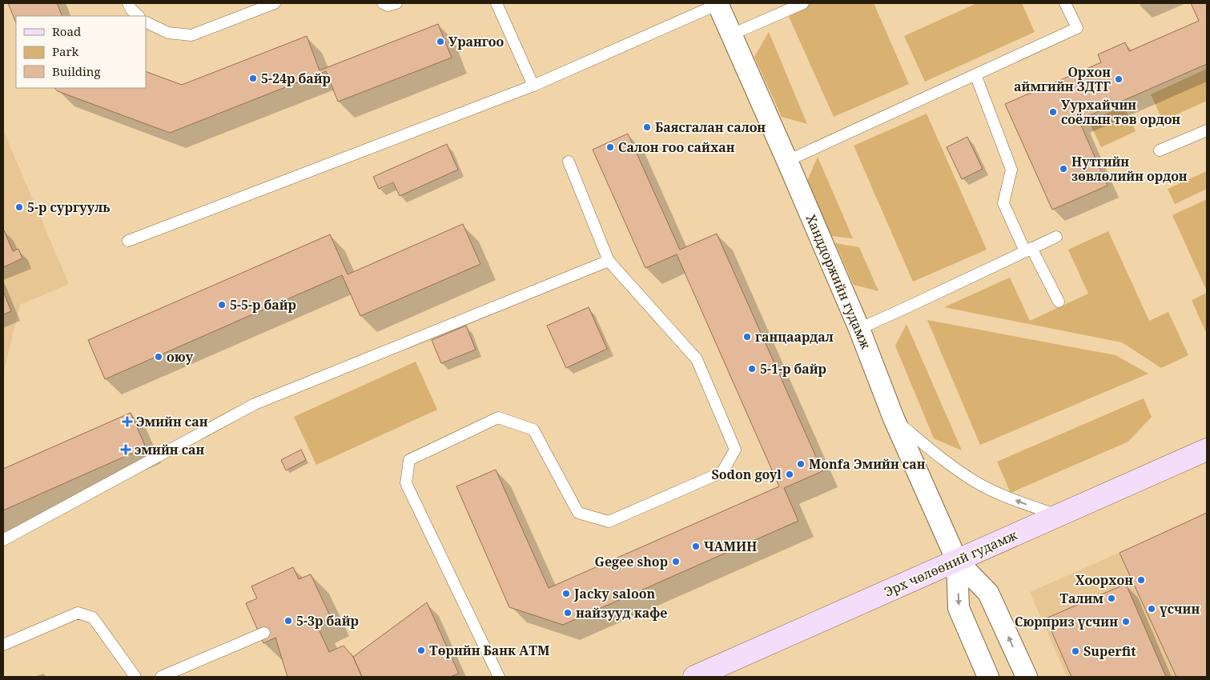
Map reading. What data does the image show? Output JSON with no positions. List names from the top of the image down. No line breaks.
{"streets":{"main road":["Эрх чөлөөний гудамж"],"street":["Ханддоржийн гудамж"]},"crossings":[["Ханддоржийн гудамж","Эрх чөлөөний гудамж"]],"places":{"other":["Урангоо","5-24р байр","Орхон аймгийн ЗДТГ","Уурхайчин соёлын төв ордон","Баясгалан салон","Салон гоо сайхан","Нутгийн зөвлөлийн ордон","5-р сургууль","5-5-р байр","ганцаардал","оюу","5-1-р байр","Monfa Эмийн сан","Sodon goyl","ЧАМИН","Gegee shop","Хоорхон","Jacky saloon","Талим","үсчин","найзууд кафе","5-3р байр","Сюрприз үсчин","Төрийн Банк АТМ","Superfit"],"health":["Эмийн сан","эмийн сан"]},"legend":["Road","Park","Building"]}
